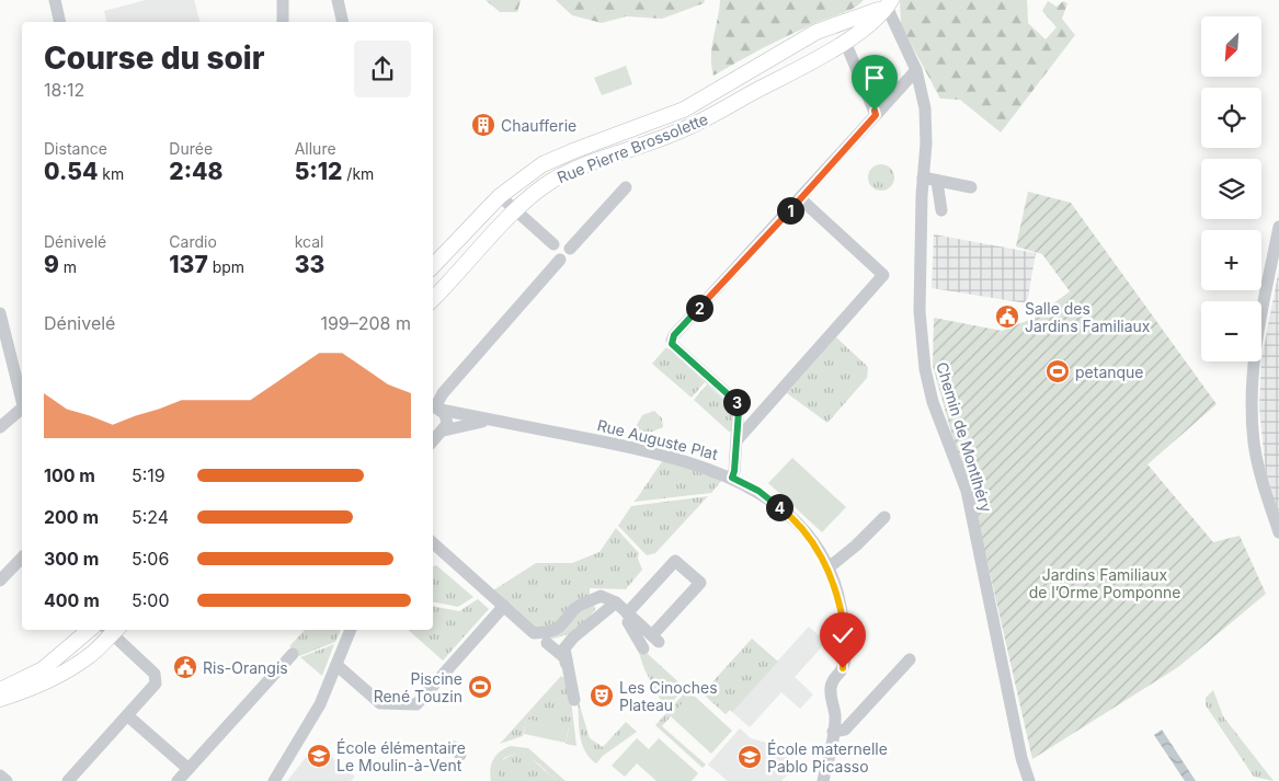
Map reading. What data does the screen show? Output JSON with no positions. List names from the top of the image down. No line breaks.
{"streets":{"main road":["Rue Pierre Brossolette"],"street":["Chemin de Montlhéry","Rue Auguste Plat"]},"crossings":[["Rue Pierre Brossolette","Chemin de Montlhéry"]],"parks":["Jardins Familiaux de l’Orme Pomponne"],"places":{"building":["Chaufferie"],"public building":["Salle des Jardins Familiaux","Ris-Orangis"],"sports":["petanque","Piscine René Touzin"],"theatre":["Les Cinoches Plateau"],"school or university":["École élémentaire Le Moulin-à-Vent","École maternelle Pablo Picasso"]},"north":"bottom left","page":{"map_buttons":["+","−"],"heading":["Course du soir","18:12"],"stats":[["Distance","0.54 km"],["Durée","2:48"],["Allure","5:12 /km"],["Dénivelé","9 m"],["Cardio","137 bpm"],["kcal","33"]],"pins":["1","2","3","4"],"chart":["Dénivelé","199–208 m"],"list":[{"name":"100 m","note":"5:19"},{"name":"200 m","note":"5:24"},{"name":"300 m","note":"5:06"},{"name":"400 m","note":"5:00"}]}}
